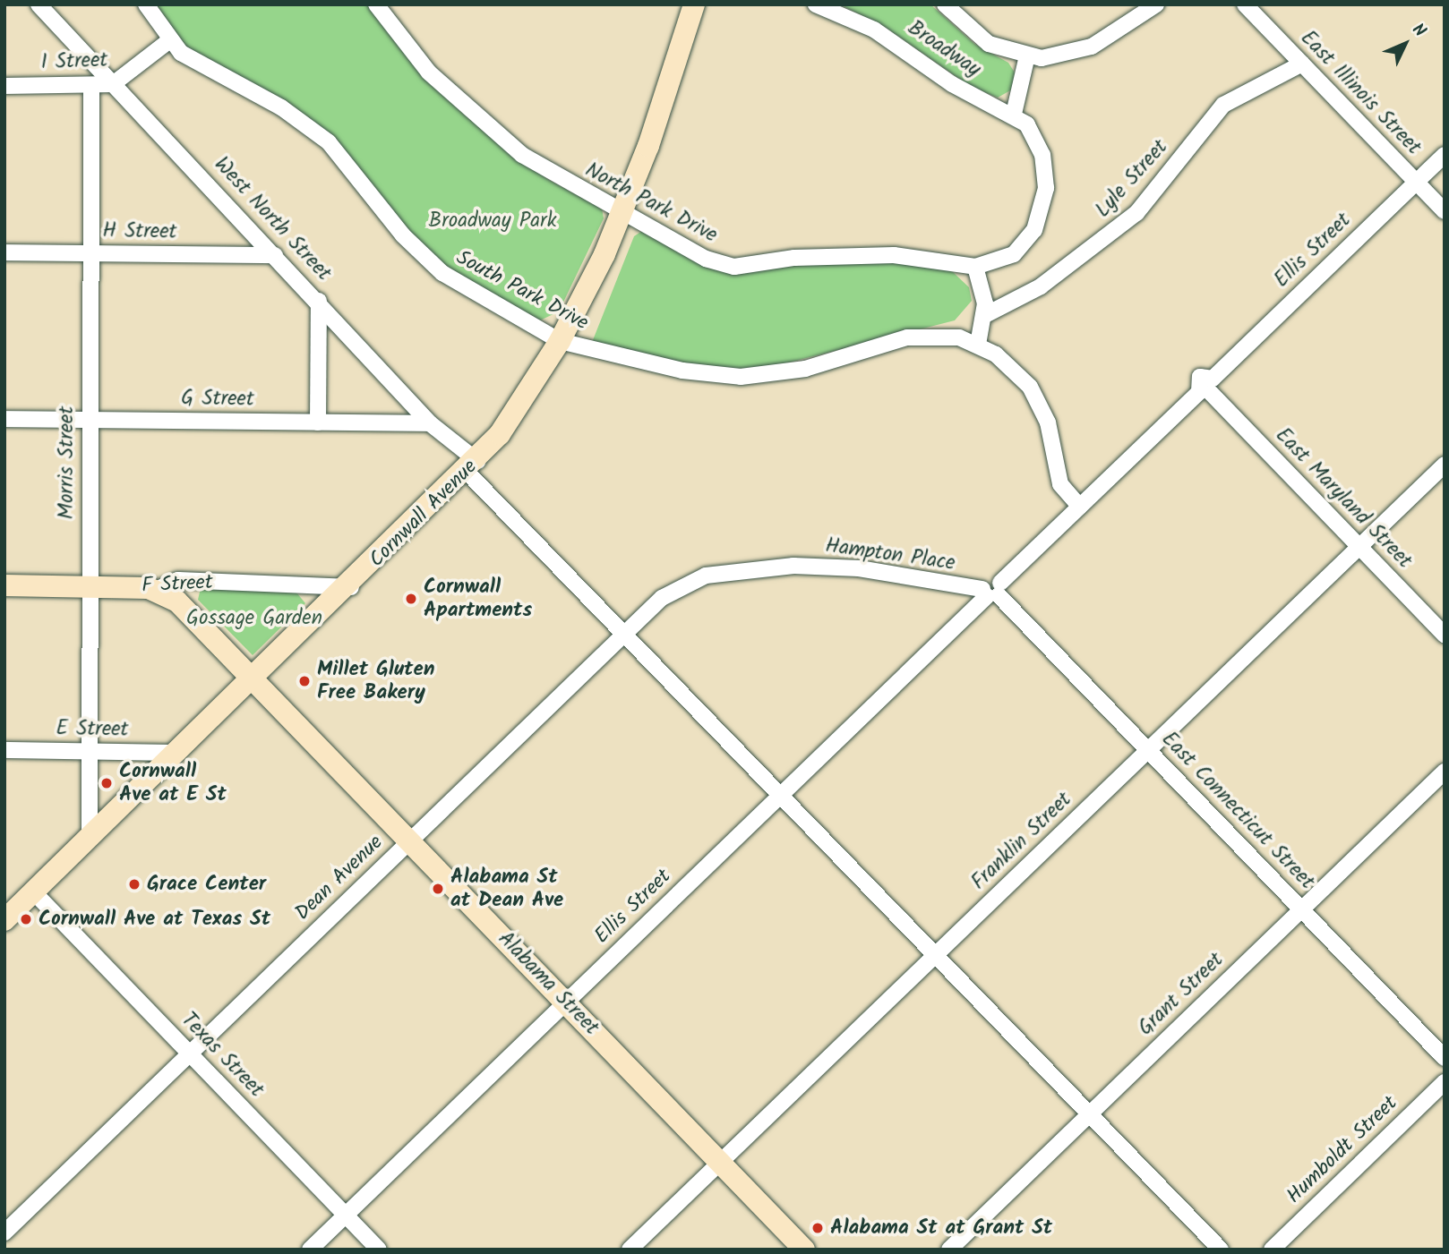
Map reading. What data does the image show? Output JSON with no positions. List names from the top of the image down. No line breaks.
{"streets":{"main road":["Cornwall Avenue","F Street","Alabama Street"],"street":["Broadway","I Street","East Illinois Street","Lyle Street","North Park Drive","West North Street","H Street","Ellis Street","South Park Drive","G Street","Morris Street","East Maryland Street","Hampton Place","E Street","East Connecticut Street","Franklin Street","Dean Avenue","Grant Street","Texas Street","Humboldt Street"]},"crossings":[["I Street","West North Street"],["I Street","South Park Drive"],["I Street","Morris Street"],["East Illinois Street","Lyle Street"],["East Illinois Street","Ellis Street"],["North Park Drive","Cornwall Avenue"],["West North Street","H Street"],["West North Street","Ellis Street"],["West North Street","G Street"],["West North Street","Cornwall Avenue"],["West North Street","Hampton Place"],["West North Street","Franklin Street"],["West North Street","Dean Avenue"],["West North Street","Grant Street"],["H Street","Morris Street"],["Ellis Street","East Maryland Street"],["Ellis Street","Hampton Place"],["Ellis Street","East Connecticut Street"],["Ellis Street","Alabama Street"],["Ellis Street","Texas Street"],["South Park Drive","Cornwall Avenue"],["G Street","Morris Street"],["Morris Street","Cornwall Avenue"],["Morris Street","F Street"],["Morris Street","E Street"],["East Maryland Street","Franklin Street"],["Cornwall Avenue","F Street"],["Cornwall Avenue","E Street"],["Cornwall Avenue","Alabama Street"],["Cornwall Avenue","Texas Street"],["Hampton Place","East Connecticut Street"],["Hampton Place","Dean Avenue"],["F Street","Alabama Street"],["East Connecticut Street","Franklin Street"],["East Connecticut Street","Grant Street"],["Franklin Street","Alabama Street"],["Dean Avenue","Alabama Street"],["Dean Avenue","Texas Street"]],"parks":["Broadway Park","Gossage Garden"],"places":["Cornwall Apartments","Millet Gluten Free Bakery","Cornwall Ave at E St","Grace Center","Alabama St at Dean Ave","Cornwall Ave at Texas St","Alabama St at Grant St"],"north":"top right"}
